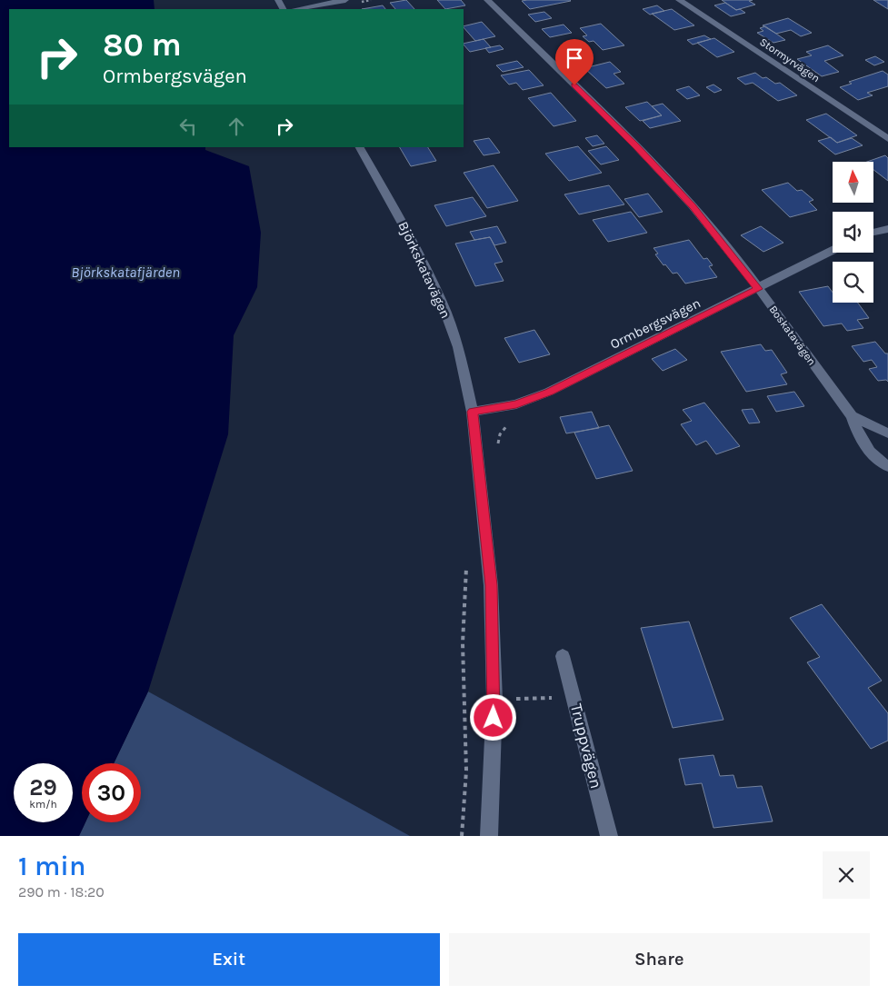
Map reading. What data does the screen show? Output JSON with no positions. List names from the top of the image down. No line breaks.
{"streets":{"street":["Stormyrvägen","Björkskatavägen","Ormbergsvägen","Boskatavägen","Truppvägen"]},"crossings":[["Björkskatavägen","Ormbergsvägen"],["Ormbergsvägen","Boskatavägen"]],"water":["Björkskatafjärden"],"north":"top","page":{"turn":["80 m","Ormbergsvägen"],"speed":"29 km/h","limit":"30","heading":["1 min","290 m · 18:20"],"buttons":["Exit","Share"]}}
